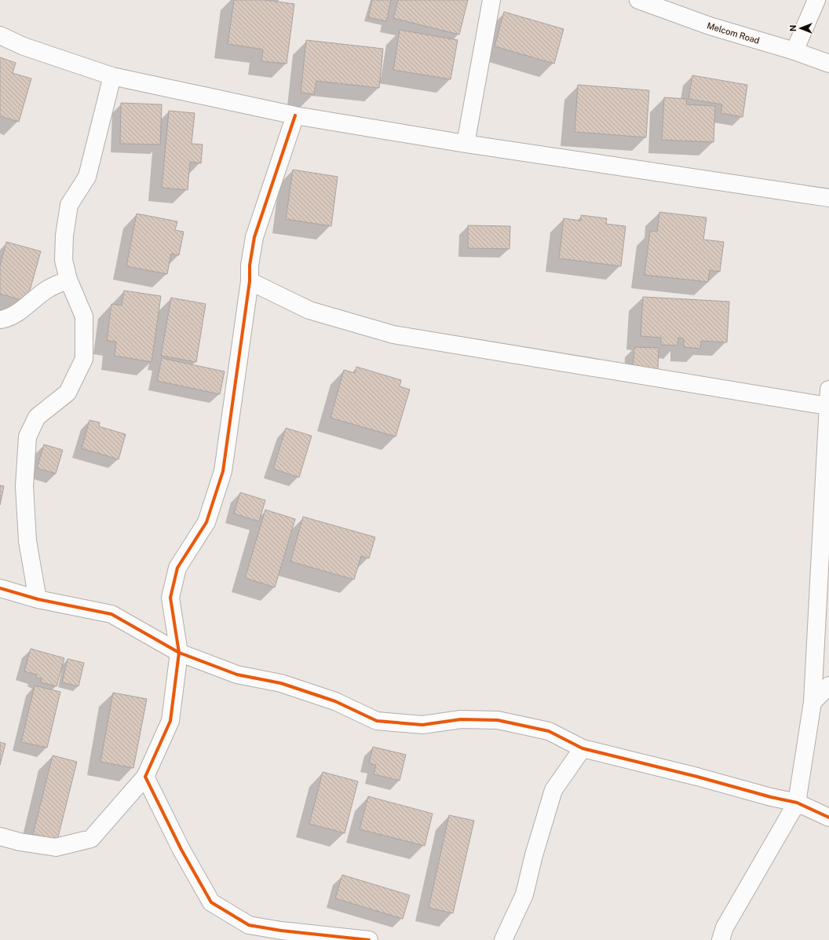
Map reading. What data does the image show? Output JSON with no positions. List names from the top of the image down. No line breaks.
{"streets":{"street":["Melcom Road"]},"north":"left"}
